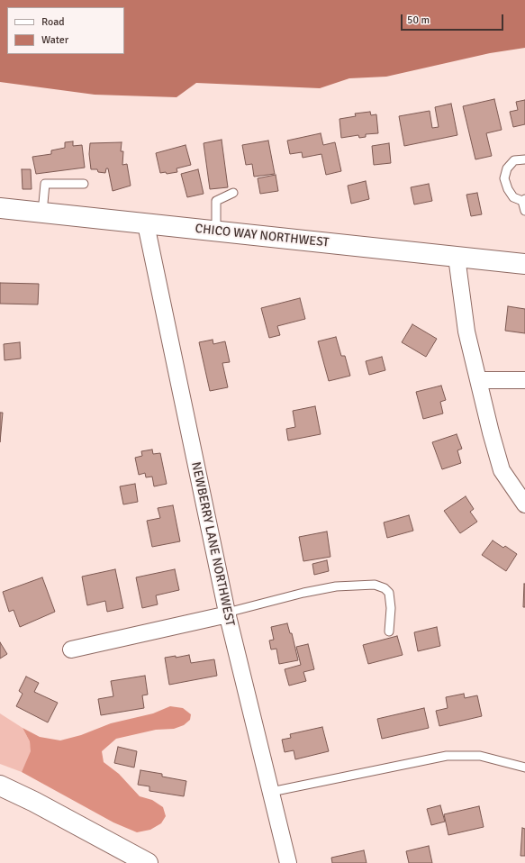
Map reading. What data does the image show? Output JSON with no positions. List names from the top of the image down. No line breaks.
{"streets":{"main road":["CHICO WAY NORTHWEST"],"street":["NEWBERRY LANE NORTHWEST"]},"crossings":[["CHICO WAY NORTHWEST","NEWBERRY LANE NORTHWEST"]],"legend":["Road","Water"],"scale_bar":"50 m"}
